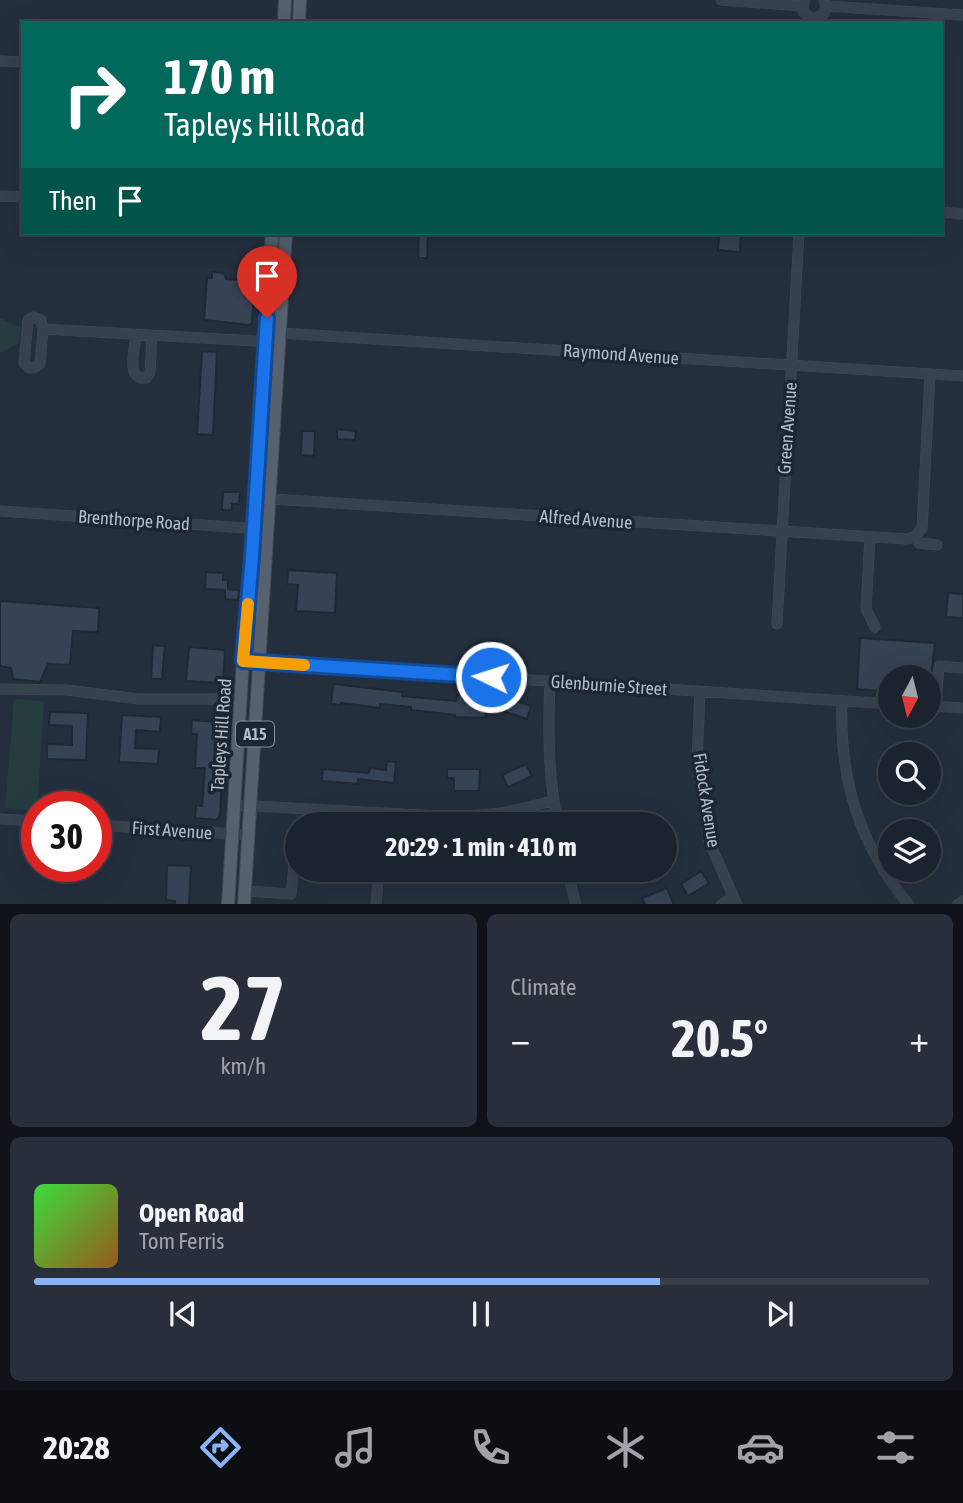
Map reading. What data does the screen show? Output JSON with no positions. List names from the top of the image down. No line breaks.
{"streets":{"main road":["A15","Tapleys Hill Road"],"street":["Raymond Avenue","Green Avenue","Alfred Avenue","Brenthorpe Road","Glenburnie Street","Fidock Avenue","First Avenue"]},"crossings":[["Raymond Avenue","Green Avenue"],["Raymond Avenue","Tapleys Hill Road"],["Green Avenue","Alfred Avenue"],["Alfred Avenue","Tapleys Hill Road"],["Brenthorpe Road","Tapleys Hill Road"],["Glenburnie Street","Tapleys Hill Road"],["Glenburnie Street","Fidock Avenue"],["Tapleys Hill Road","First Avenue"]],"north":"bottom","page":{"turn":["170 m","Tapleys Hill Road"],"then":"Then","limit":"30","trip":"20:29 · 1 min · 410 m","tile":[["27","km/h"],"Climate"],"heat":["−","20.5°","+"],"song":["Open Road","Tom Ferris"],"tabs":"20:28"}}
